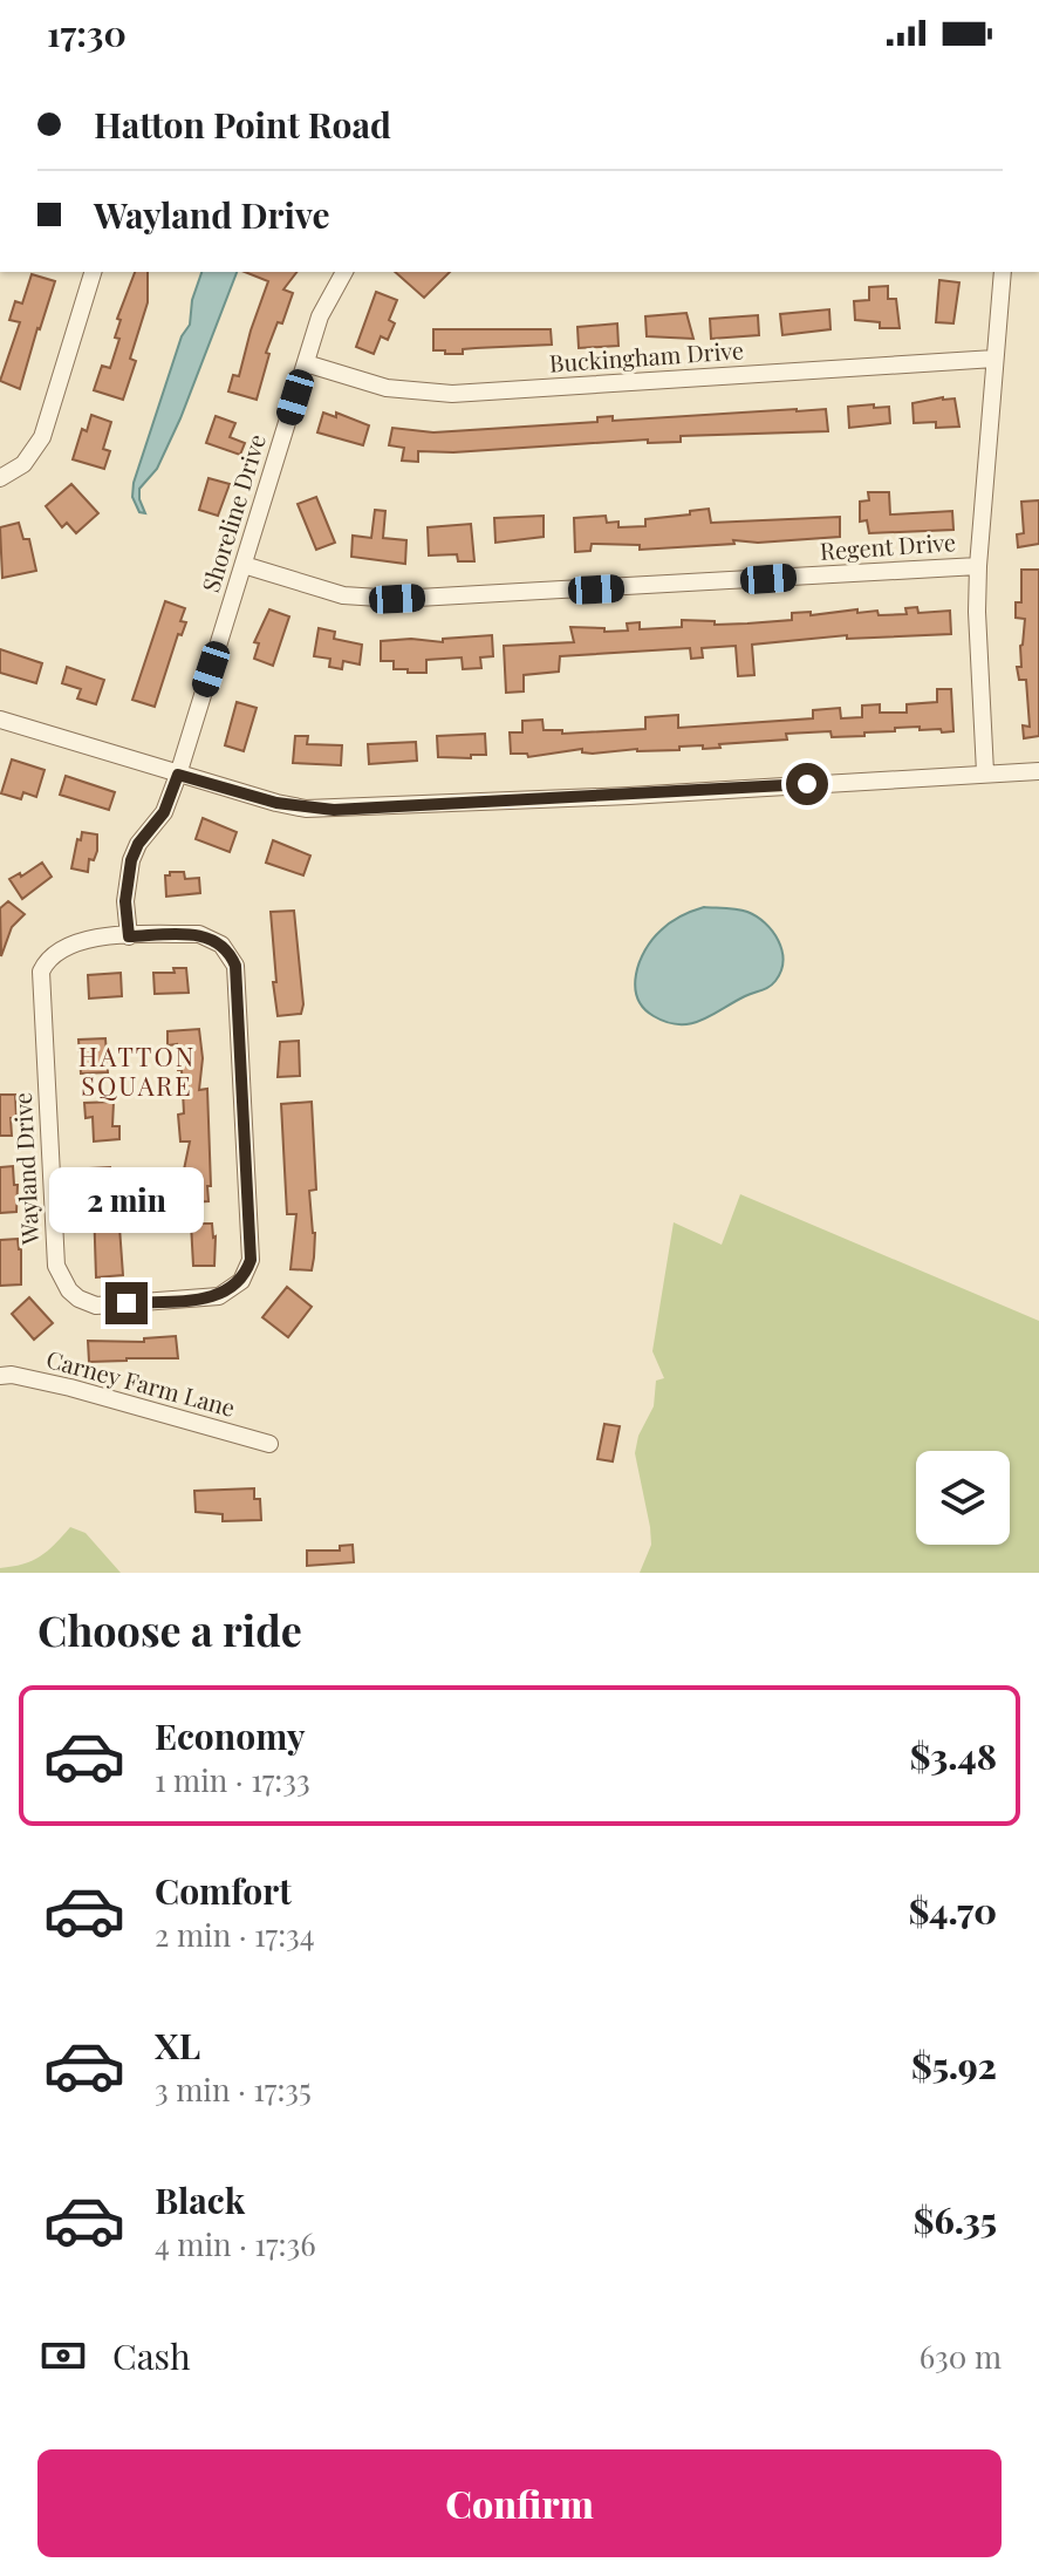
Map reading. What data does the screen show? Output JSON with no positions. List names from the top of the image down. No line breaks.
{"streets":{"street":["Buckingham Drive","Shoreline Drive","Regent Drive","Wayland Drive","Carney Farm Lane"]},"crossings":[["Buckingham Drive","Shoreline Drive"],["Shoreline Drive","Regent Drive"]],"districts":["HATTON SQUARE"],"page":{"status":"17:30","banner":["Hatton Point Road","Wayland Drive"],"bubble":"2 min","heading":"Choose a ride","list":[{"name":"Economy","note":"1 min · 17:33","value":"$3.48"},{"name":"Comfort","note":"2 min · 17:34","value":"$4.70"},{"name":"XL","note":"3 min · 17:35","value":"$5.92"},{"name":"Black","note":"4 min · 17:36","value":"$6.35"}],"pay":["Cash","630 m"],"buttons":"Confirm"}}
